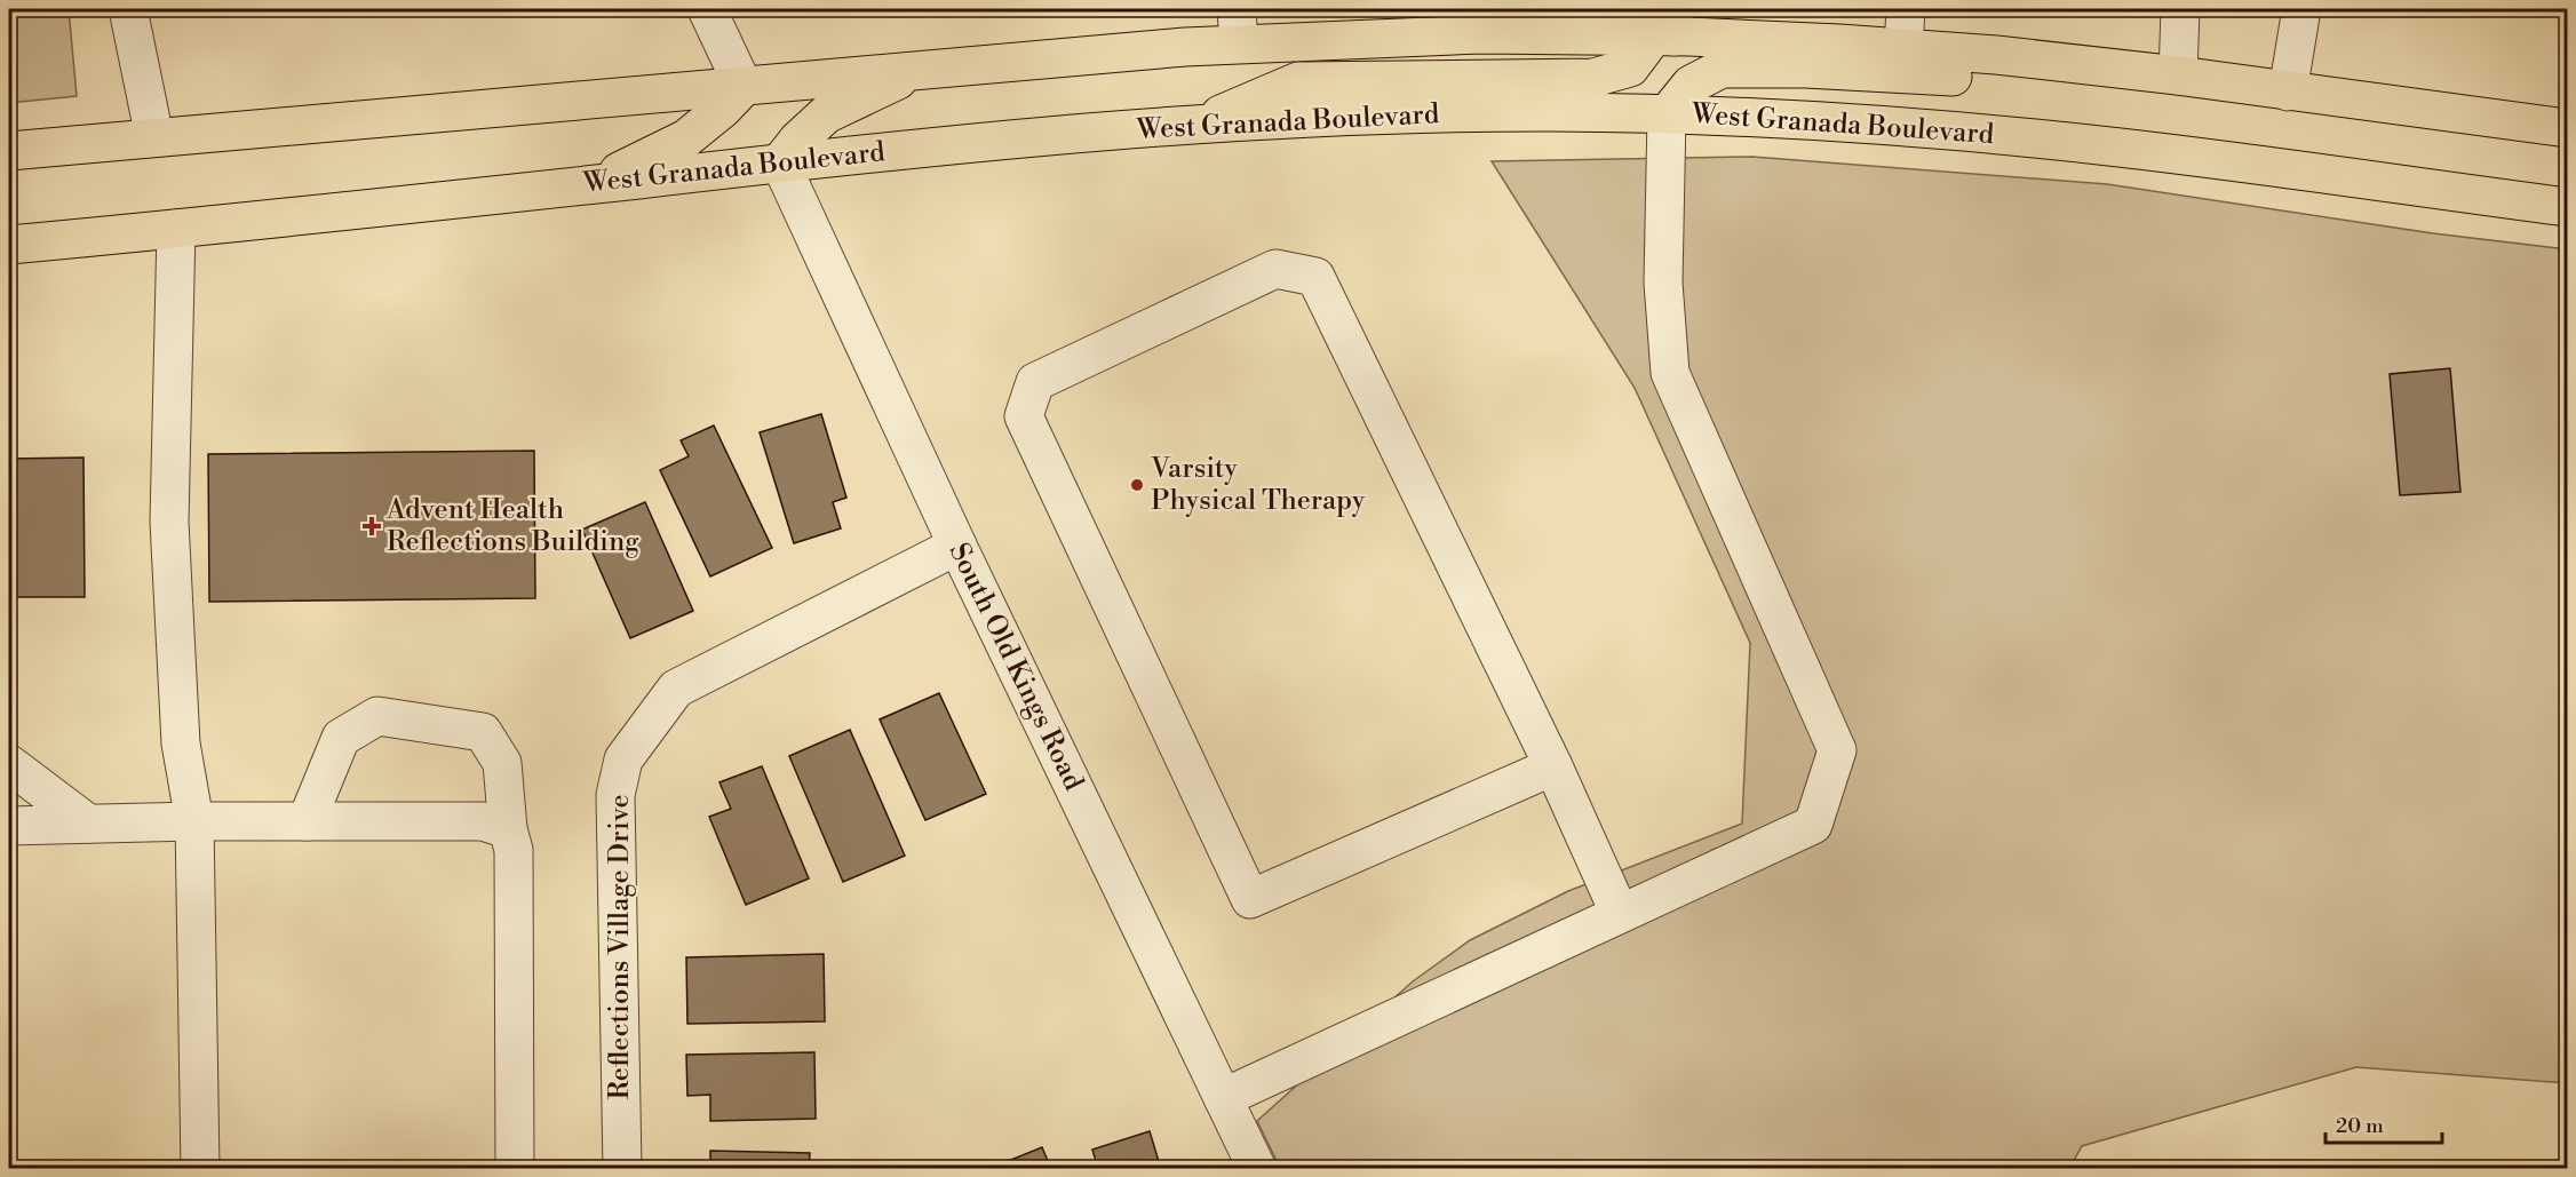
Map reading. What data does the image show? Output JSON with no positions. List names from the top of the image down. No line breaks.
{"streets":{"main road":["West Granada Boulevard"],"street":["South Old Kings Road","Reflections Village Drive"]},"crossings":[["West Granada Boulevard","South Old Kings Road"],["South Old Kings Road","Reflections Village Drive"]],"places":{"other":["Varsity Physical Therapy"],"health":["Advent Health Reflections Building"]},"scale_bar":"20 m"}
